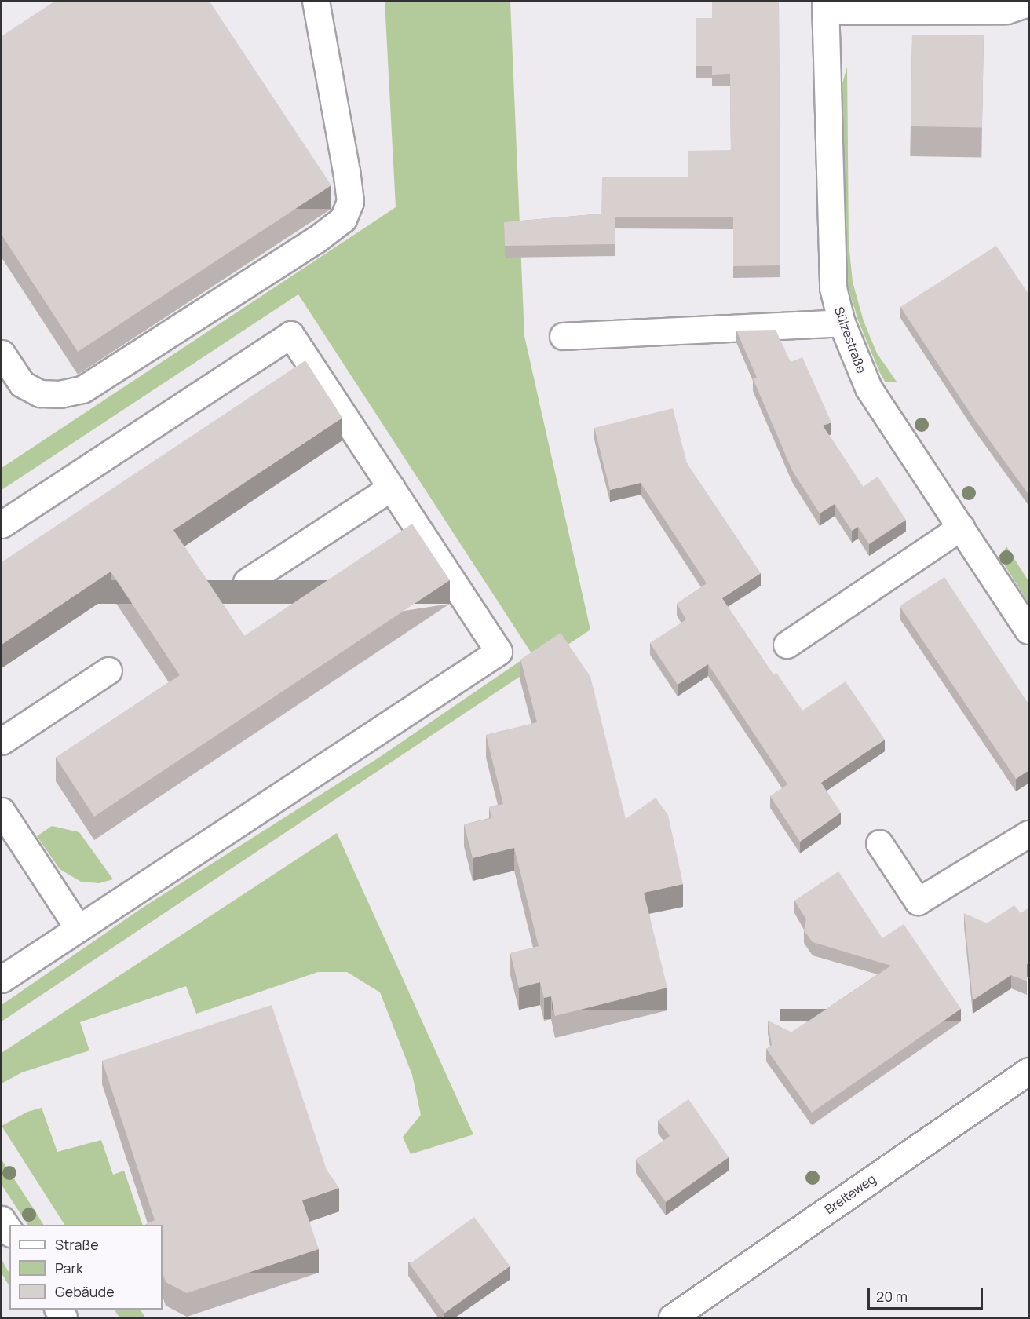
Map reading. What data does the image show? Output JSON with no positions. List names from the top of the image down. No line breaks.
{"streets":{"street":["Sülzestraße","Breiteweg"]},"legend":["Straße","Park","Gebäude"],"scale_bar":"20 m"}
